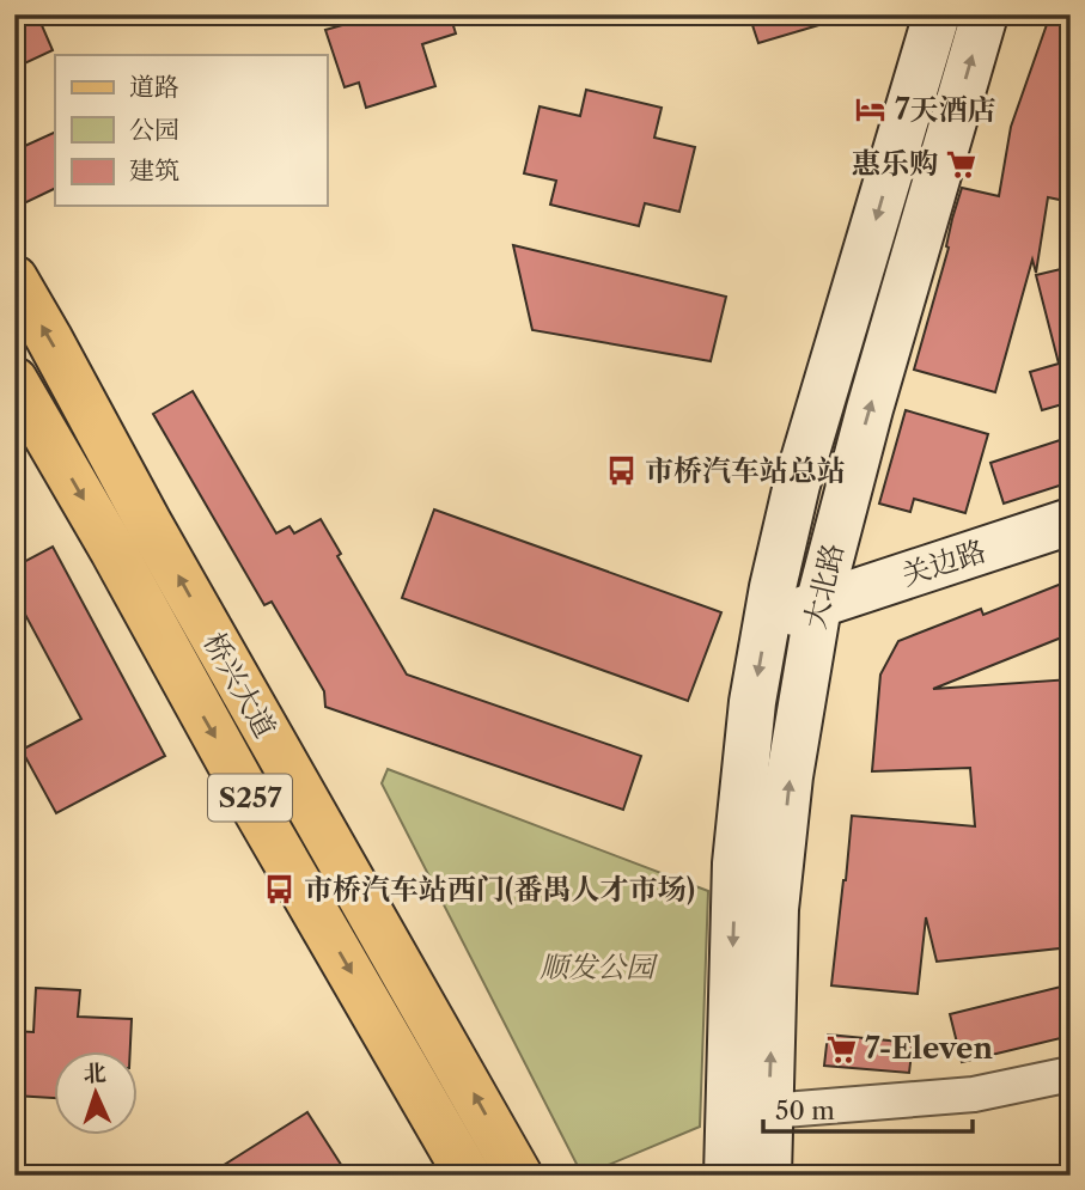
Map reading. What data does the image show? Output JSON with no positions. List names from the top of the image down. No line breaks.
{"streets":{"main road":["关边路","大北路","桥兴大道","S257"]},"crossings":[["关边路","大北路"]],"parks":["顺发公园"],"places":{"hotel":["7天酒店"],"supermarket":["惠乐购","7-Eleven"],"bus stop":["市桥汽车站总站","市桥汽车站西门(番禺人才市场)"]},"legend":["道路","公园","建筑"],"scale_bar":"50 m","north":"top"}
